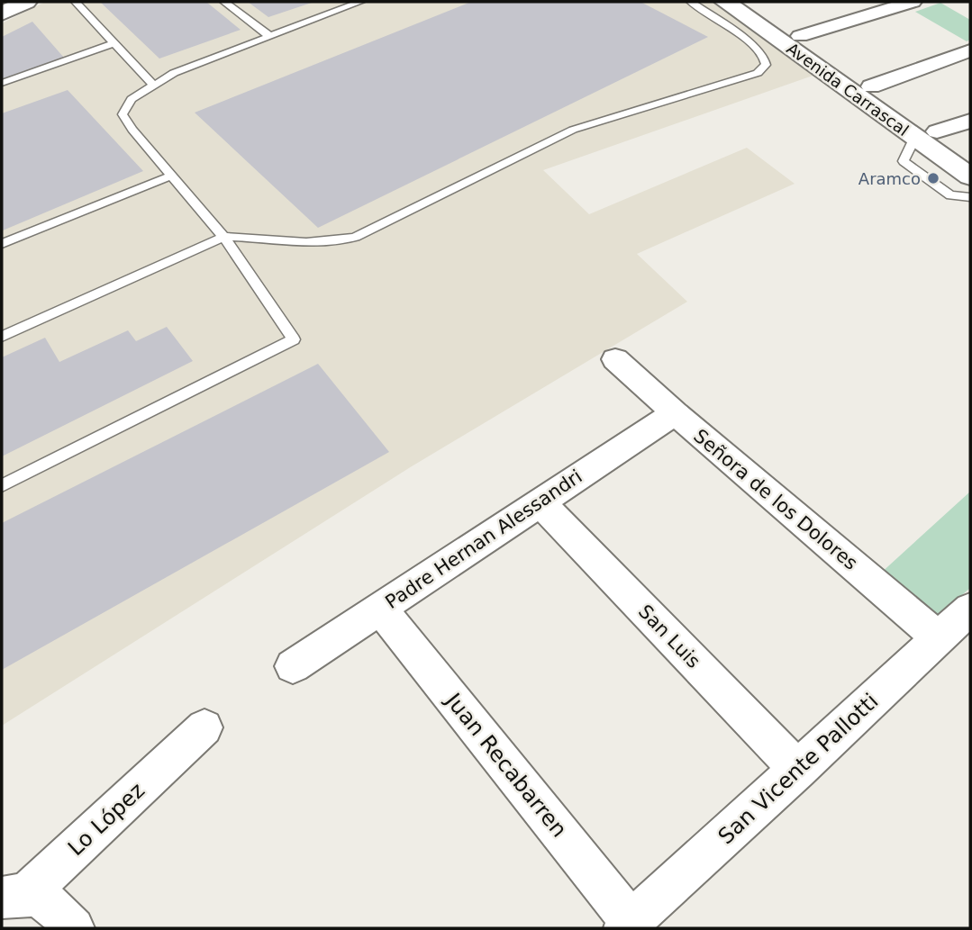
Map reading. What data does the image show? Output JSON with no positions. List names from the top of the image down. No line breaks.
{"streets":{"main road":["Avenida Carrascal"],"street":["Señora de los Dolores","Padre Hernan Alessandri","San Luis","Juan Recabarren","San Vicente Pallotti","Lo López"]},"crossings":[["Señora de los Dolores","Padre Hernan Alessandri"],["Señora de los Dolores","San Vicente Pallotti"],["Padre Hernan Alessandri","San Luis"],["Padre Hernan Alessandri","Juan Recabarren"],["San Luis","San Vicente Pallotti"],["Juan Recabarren","San Vicente Pallotti"]],"places":["Aramco"]}
